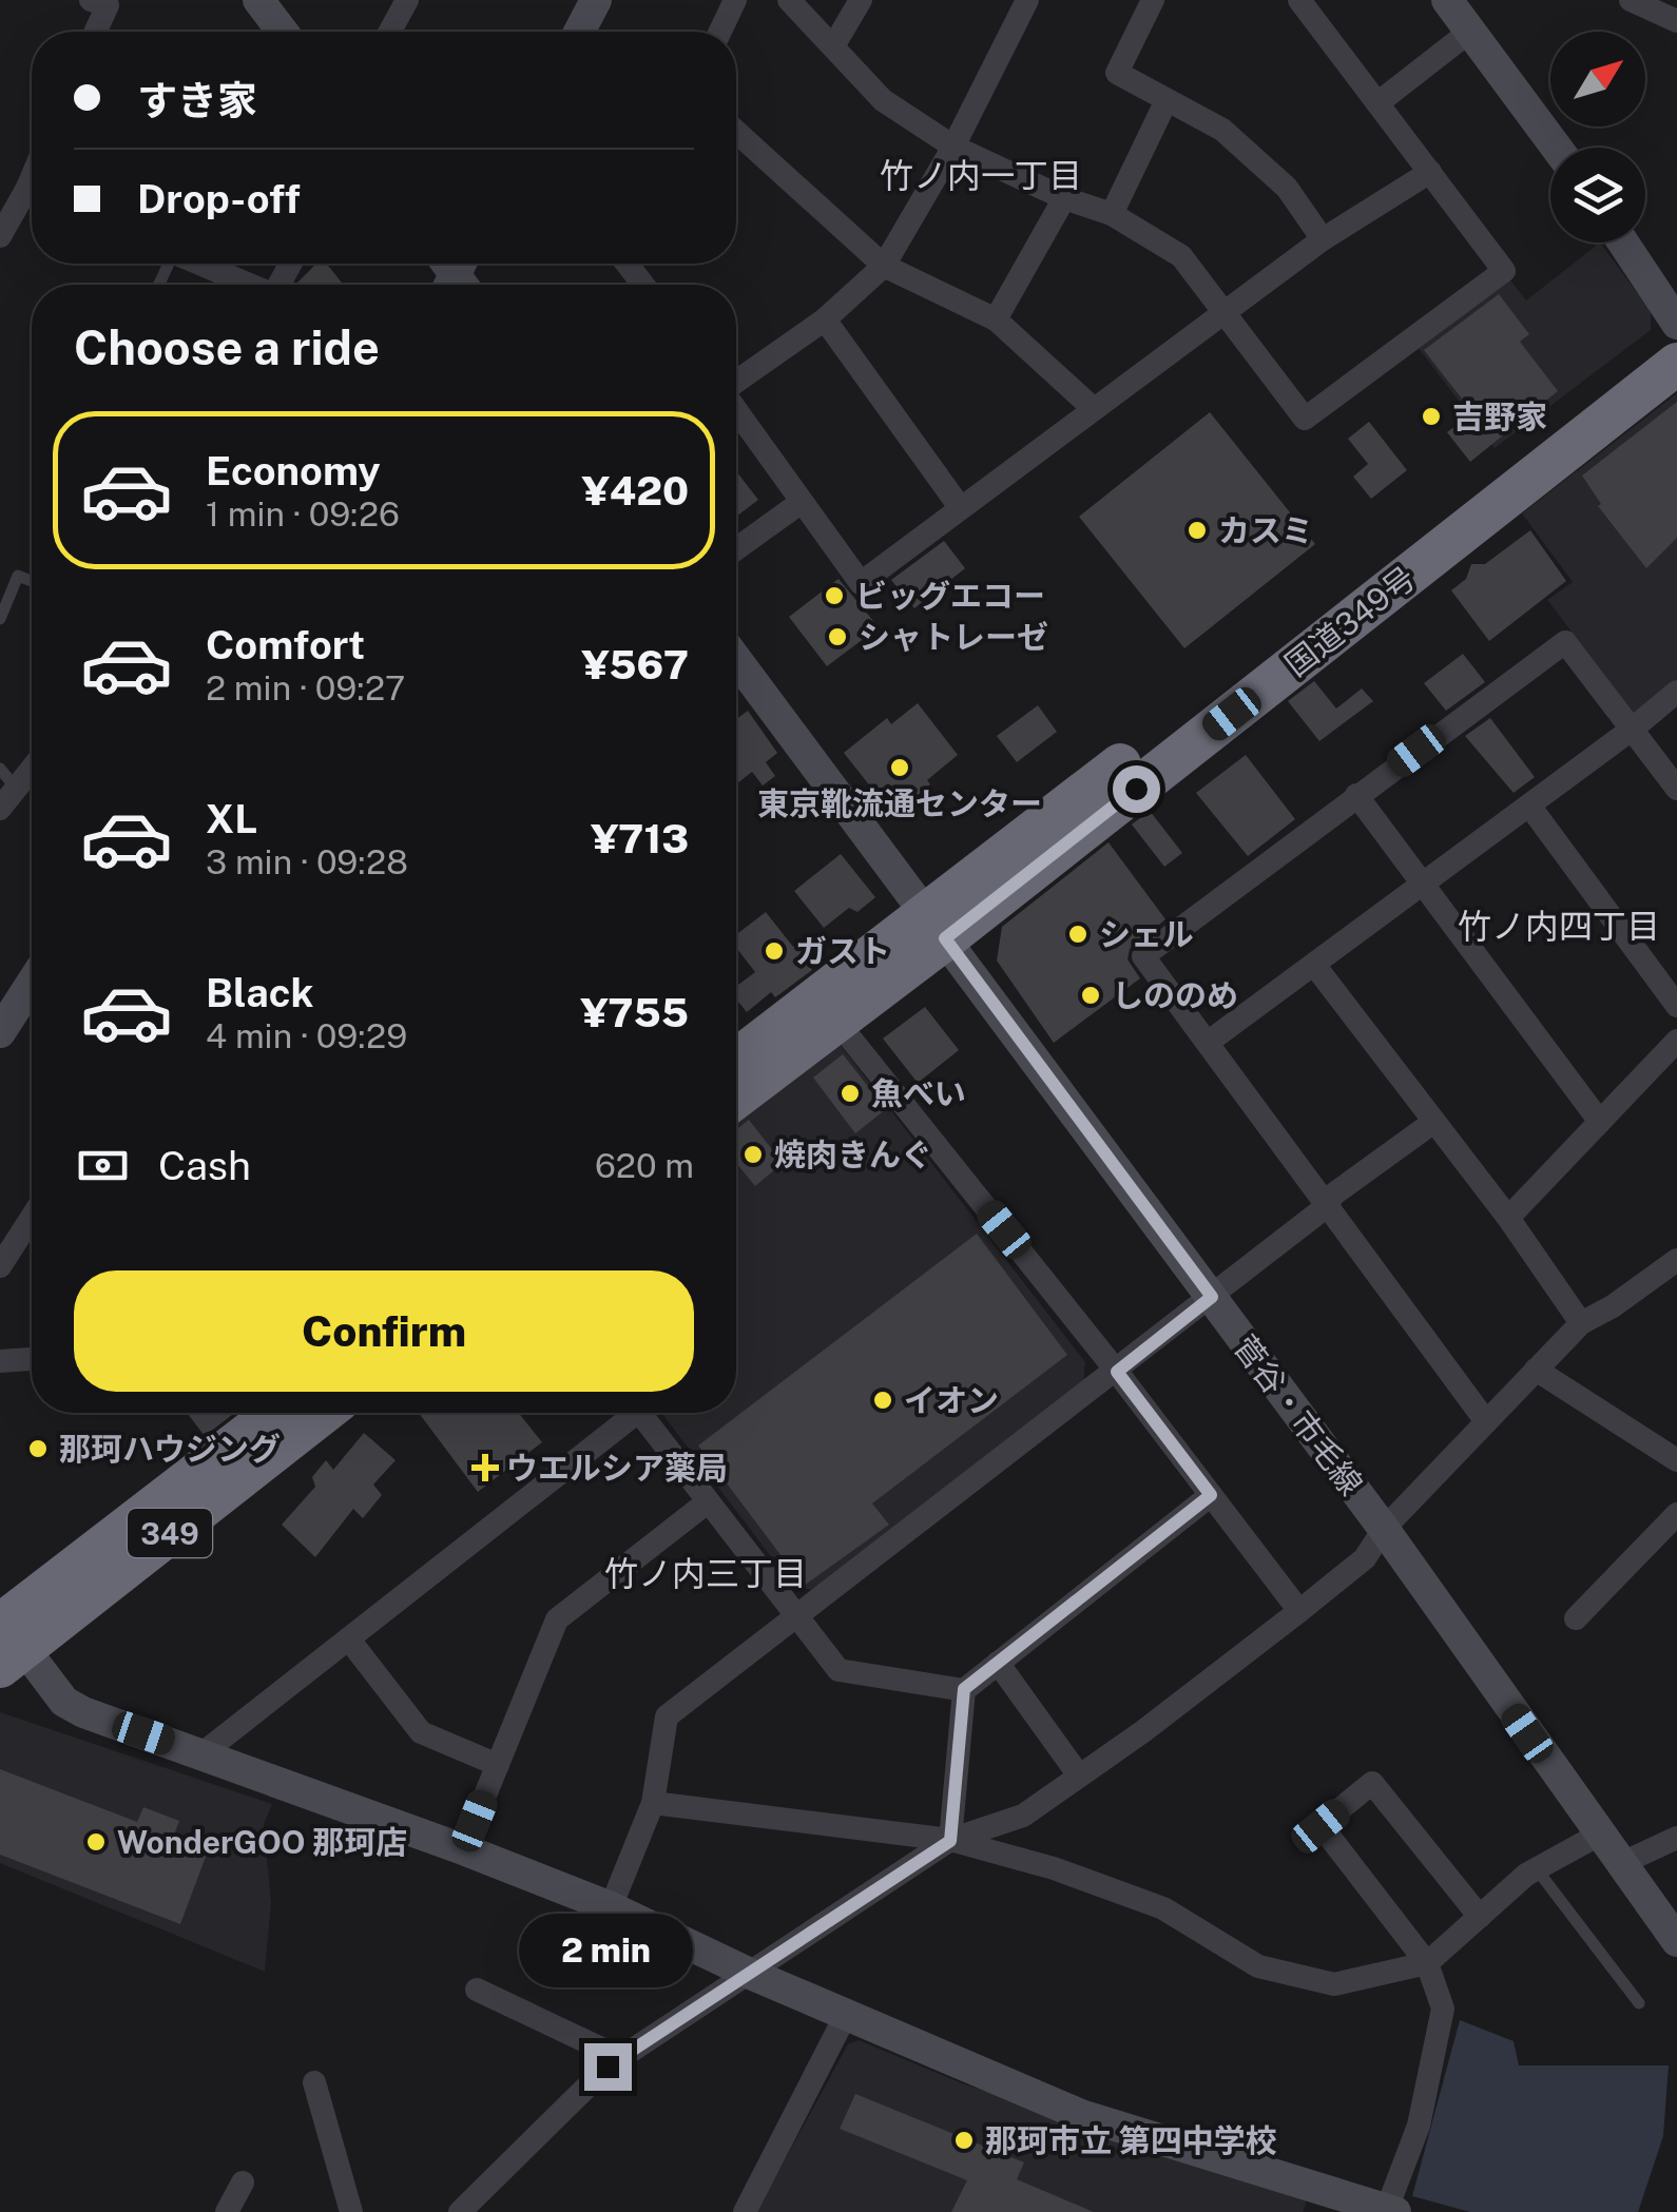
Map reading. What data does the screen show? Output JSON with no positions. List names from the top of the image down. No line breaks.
{"streets":{"highway":["国道349号","349"],"street":["菅谷・市毛線"]},"crossings":[["国道349号","菅谷・市毛線"]],"districts":["竹ノ内一丁目","竹ノ内四丁目","竹ノ内三丁目"],"places":{"other":["吉野家","カスミ","ビッグエコー","シャトレーゼ","東京靴流通センター","シェル","ガスト","しののめ","魚べい","焼肉きんぐ","イオン","那珂ハウジング","WonderGOO 那珂店","那珂市立 第四中学校"],"health":["ウエルシア薬局"]},"north":"top right","page":{"banner":["すき家","Drop-off"],"heading":"Choose a ride","list":[{"name":"Economy","note":"1 min · 09:26","value":"¥420"},{"name":"Comfort","note":"2 min · 09:27","value":"¥567"},{"name":"XL","note":"3 min · 09:28","value":"¥713"},{"name":"Black","note":"4 min · 09:29","value":"¥755"}],"pay":["Cash","620 m"],"buttons":"Confirm","bubble":"2 min"}}
